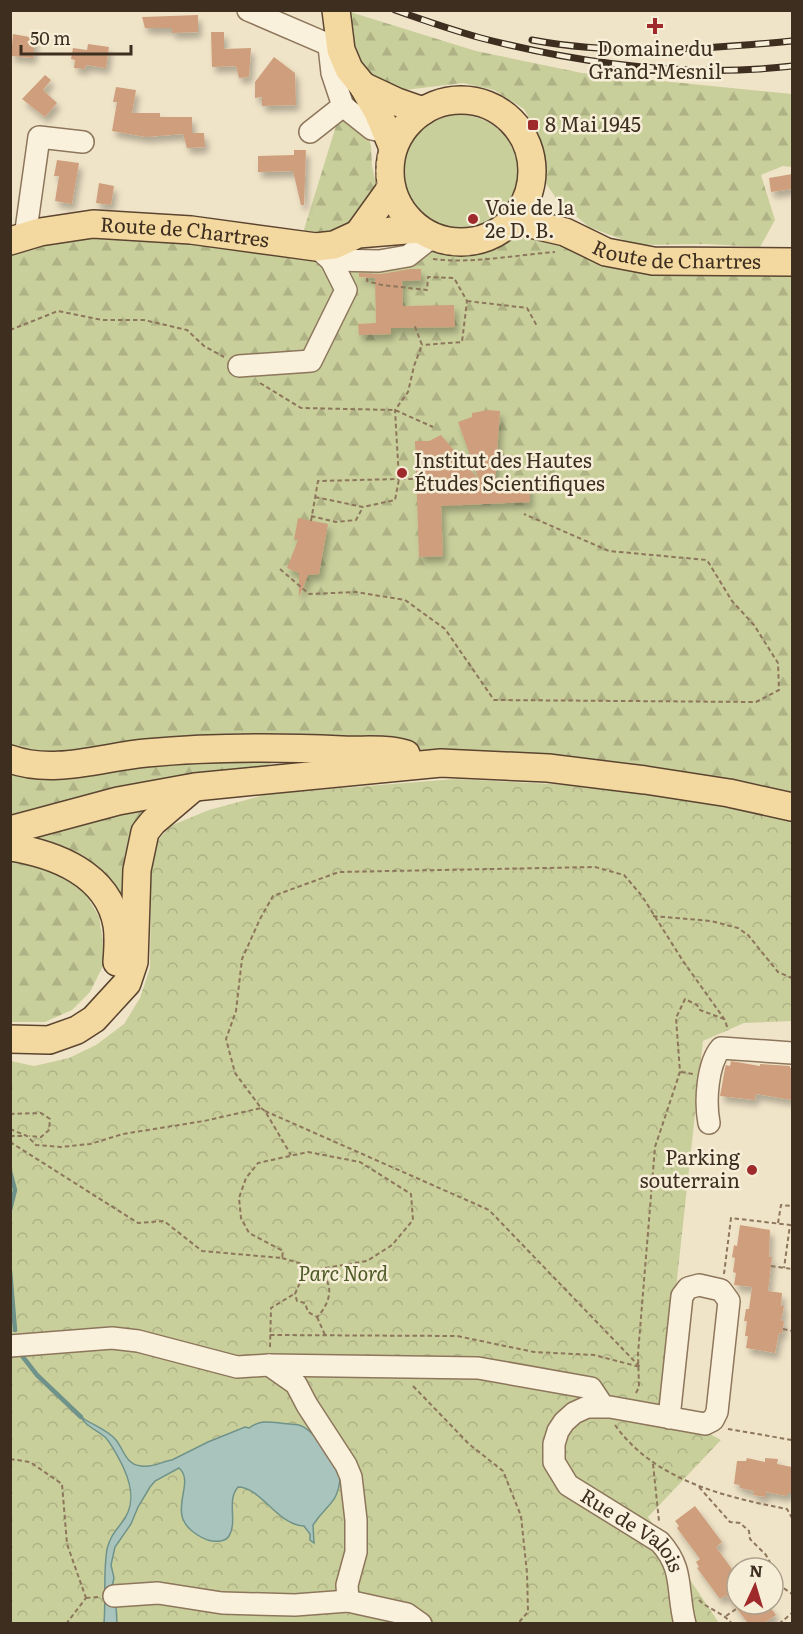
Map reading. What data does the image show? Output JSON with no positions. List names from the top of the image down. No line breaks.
{"streets":{"main road":["Route de Chartres"],"street":["Rue de Valois"]},"parks":["Parc Nord"],"places":{"health":["Domaine du Grand-Mesnil"],"transit":["8 Mai 1945"],"other":["Voie de la 2e D. B.","Institut des Hautes Études Scientifiques","Parking souterrain"]},"scale_bar":"50 m","north":"top"}
